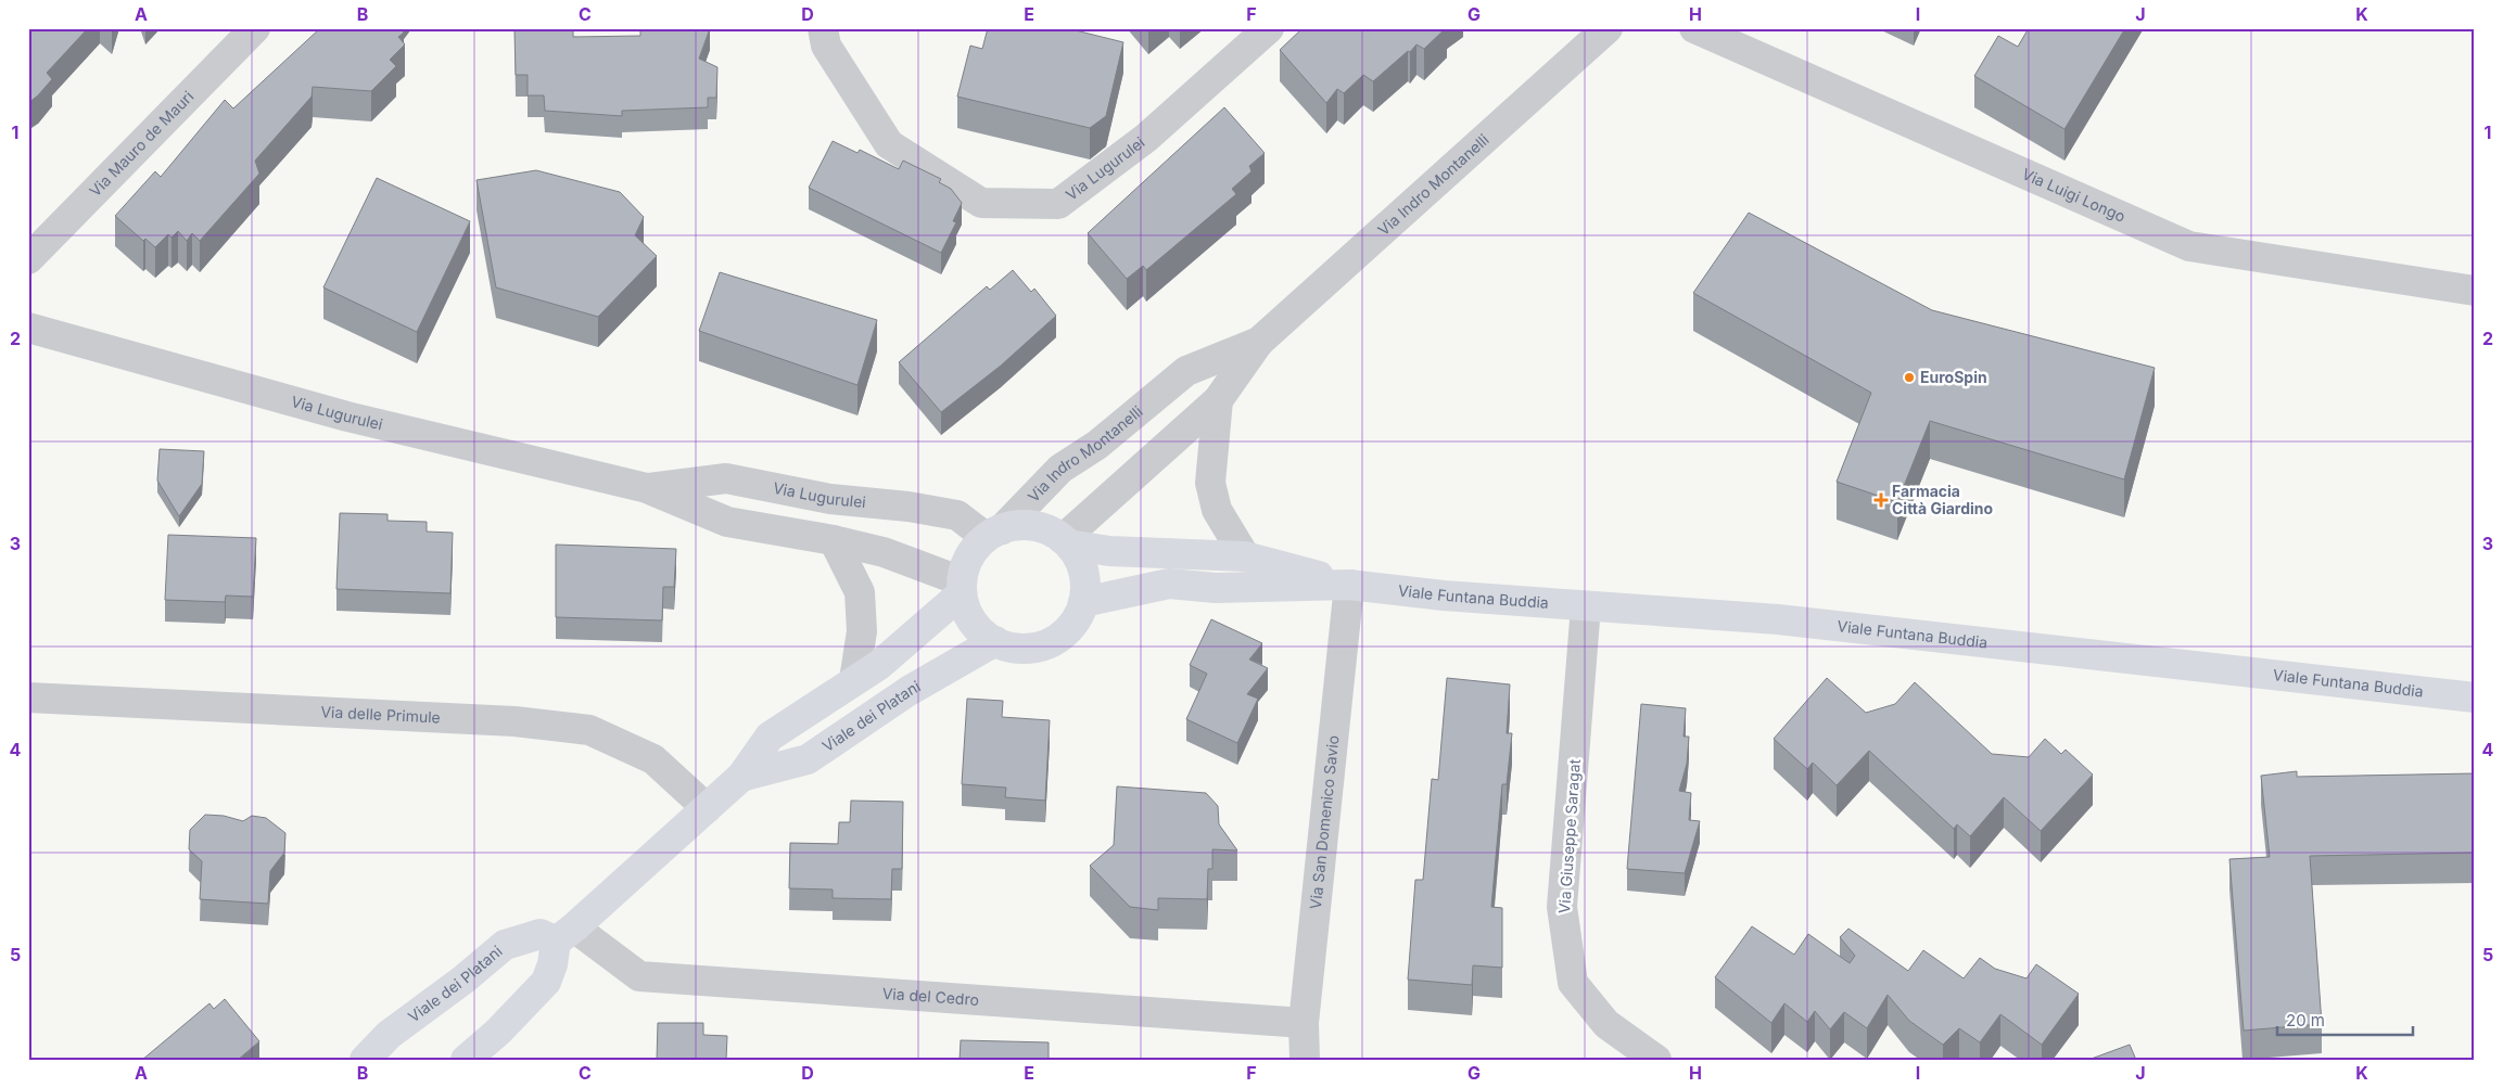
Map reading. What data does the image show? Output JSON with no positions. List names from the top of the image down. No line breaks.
{"streets":{"main road":["Viale Funtana Buddia","Viale dei Platani"],"street":["Via Mauro de Mauri","Via Lugurulei","Via Indro Montanelli","Via Luigi Longo","Via delle Primule","Via San Domenico Savio","Via Giuseppe Saragat","Via del Cedro"]},"crossings":[["Via Lugurulei","Via Indro Montanelli"],["Via Lugurulei","Viale Funtana Buddia"],["Via Lugurulei","Viale dei Platani"],["Via Indro Montanelli","Viale Funtana Buddia"],["Via Indro Montanelli","Viale dei Platani"],["Viale Funtana Buddia","Viale dei Platani"],["Viale Funtana Buddia","Via San Domenico Savio"],["Viale Funtana Buddia","Via Giuseppe Saragat"],["Via delle Primule","Viale dei Platani"],["Viale dei Platani","Via del Cedro"],["Via San Domenico Savio","Via del Cedro"]],"places":{"other":["EuroSpin"],"health":["Farmacia Città Giardino"]},"scale_bar":"20 m","grid":{"columns":["A","B","C","D","E","F","G","H","I","J","K"],"rows":["1","2","3","4","5"]}}
